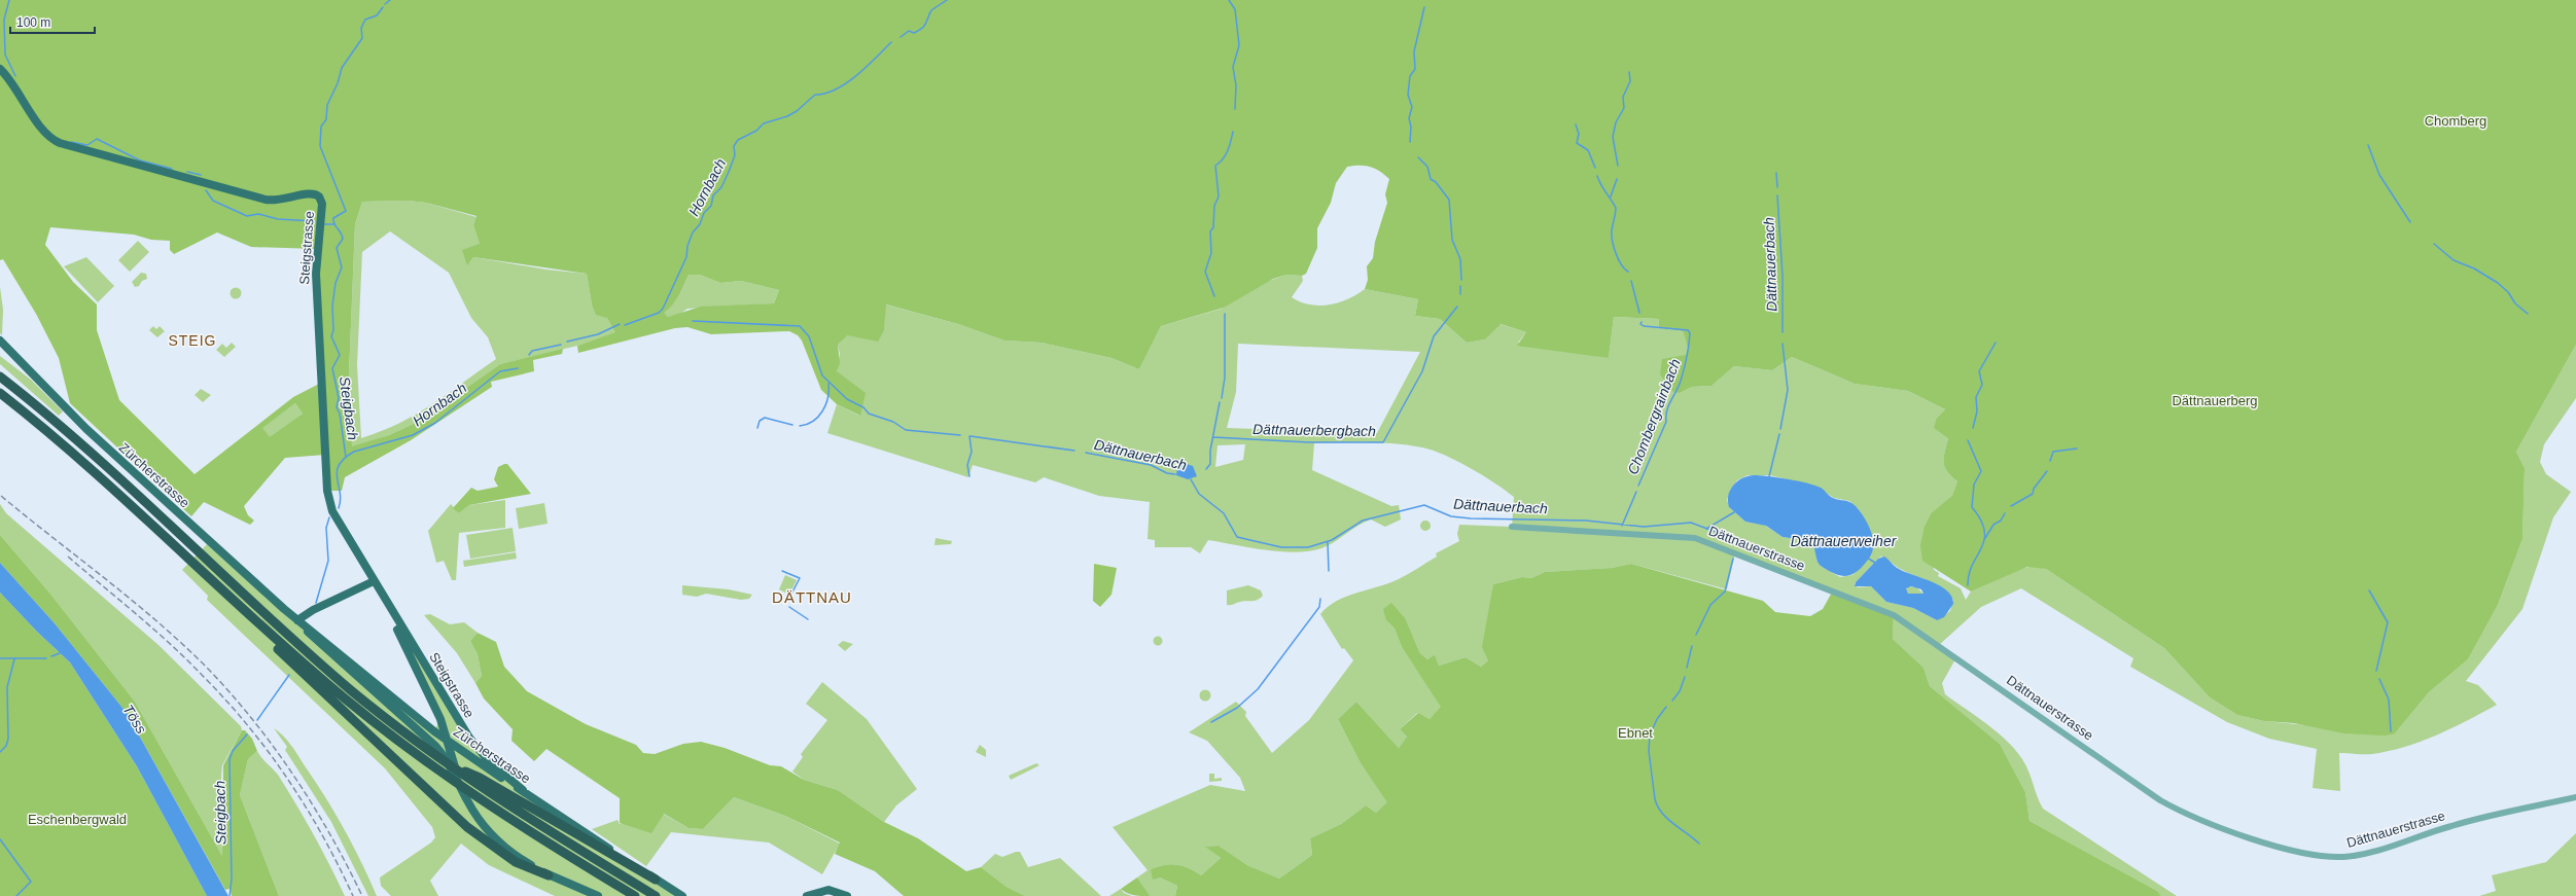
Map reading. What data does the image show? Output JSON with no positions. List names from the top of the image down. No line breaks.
{"streets":{"main road":["Steigstrasse","Zürcherstrasse"],"street":["Dättnauerstrasse"]},"crossings":[["Steigstrasse","Zürcherstrasse"]],"districts":["STEIG","DÄTTNAU"],"water":["Hornbach","Dättnauerbach","Steigbach","Chombergrainbach","Dättnauerbergbach","Dättnauerweiher","Töss"],"parks":["Chomberg","Dättnauerberg","Ebnet","Eschenbergwald"],"scale_bar":"100 m"}
